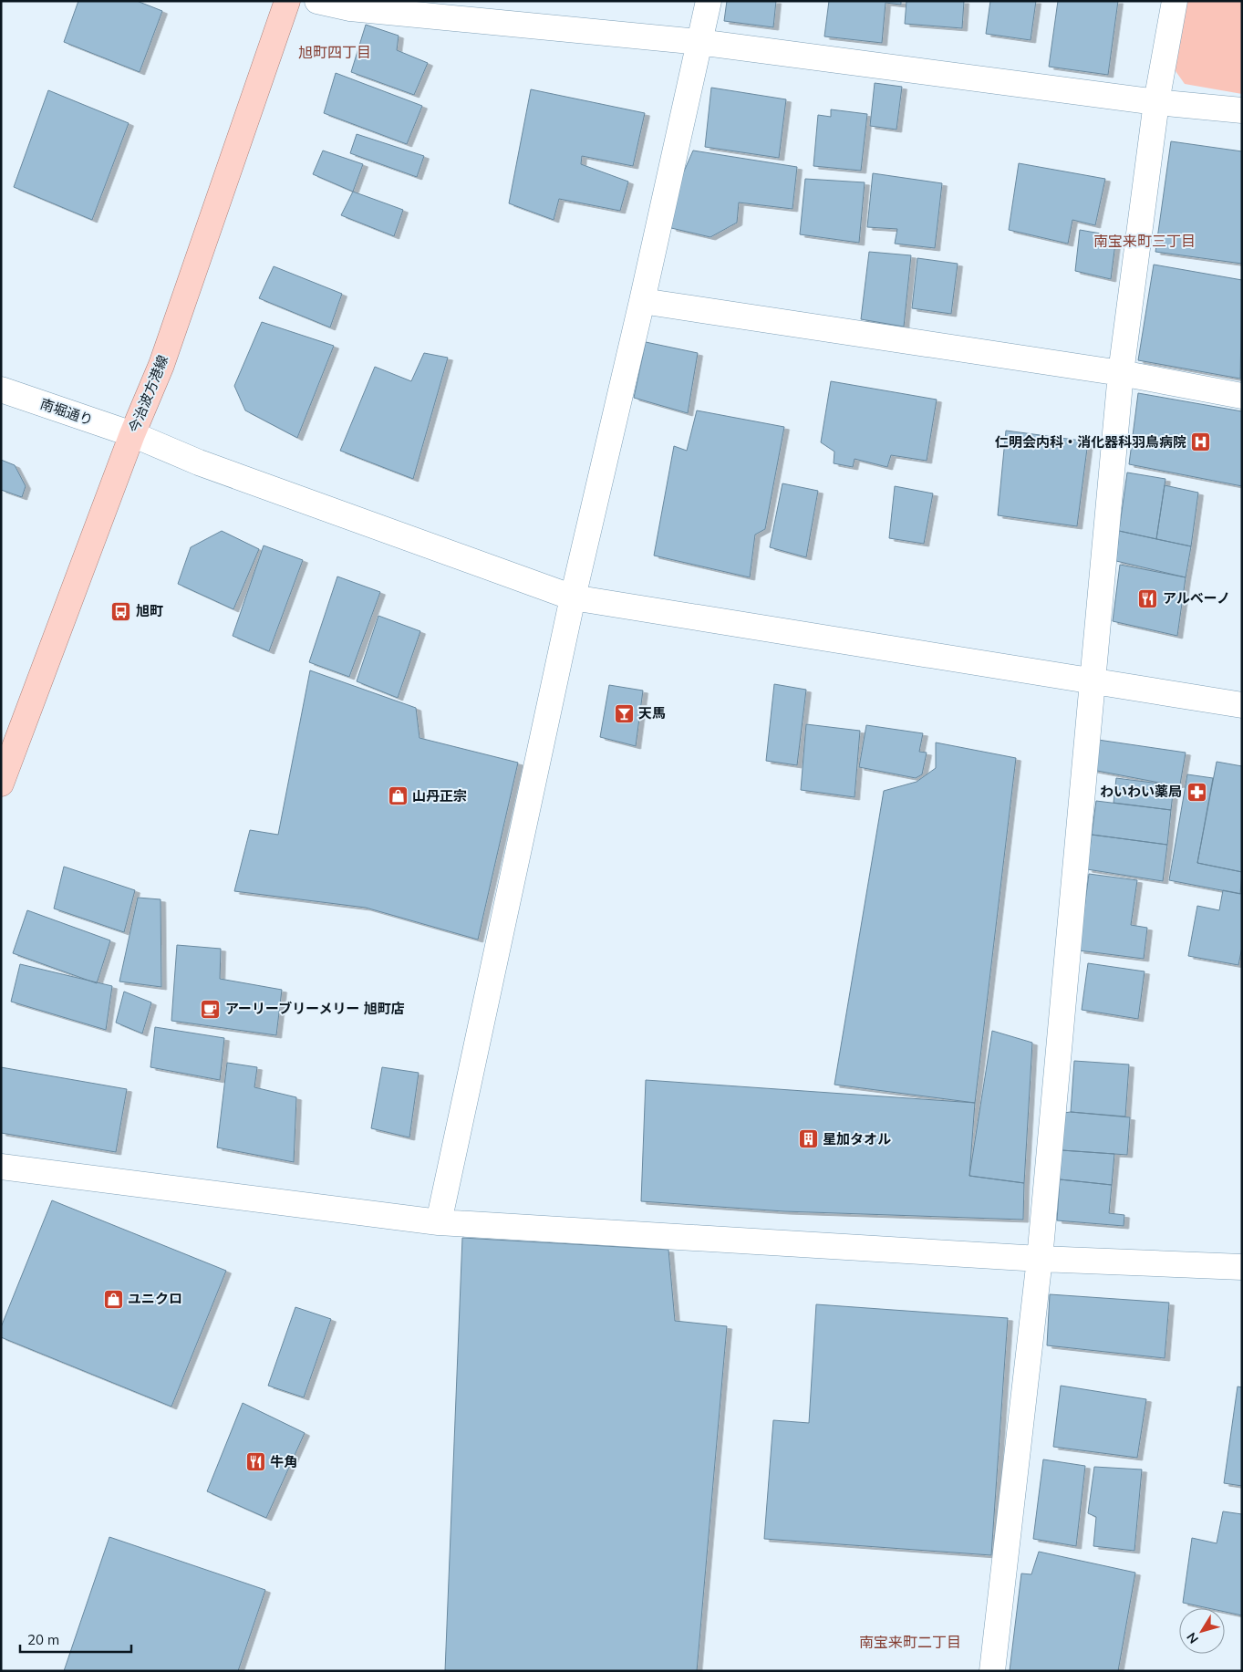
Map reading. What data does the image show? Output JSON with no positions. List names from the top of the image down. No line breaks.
{"streets":{"main road":["今治波方港線"],"street":["南堀通り"]},"crossings":[["今治波方港線","南堀通り"]],"districts":["旭町四丁目","南宝来町三丁目","南宝来町二丁目"],"places":{"hospital":["仁明会内科・消化器科羽鳥病院"],"restaurant":["アルベーノ","牛角"],"bus stop":["旭町"],"bar":["天馬"],"pharmacy":["わいわい薬局"],"shop":["山丹正宗","ユニクロ"],"cafe":["アーリーブリーメリー 旭町店"],"building":["星加タオル"]},"scale_bar":"20 m","north":"bottom left"}
